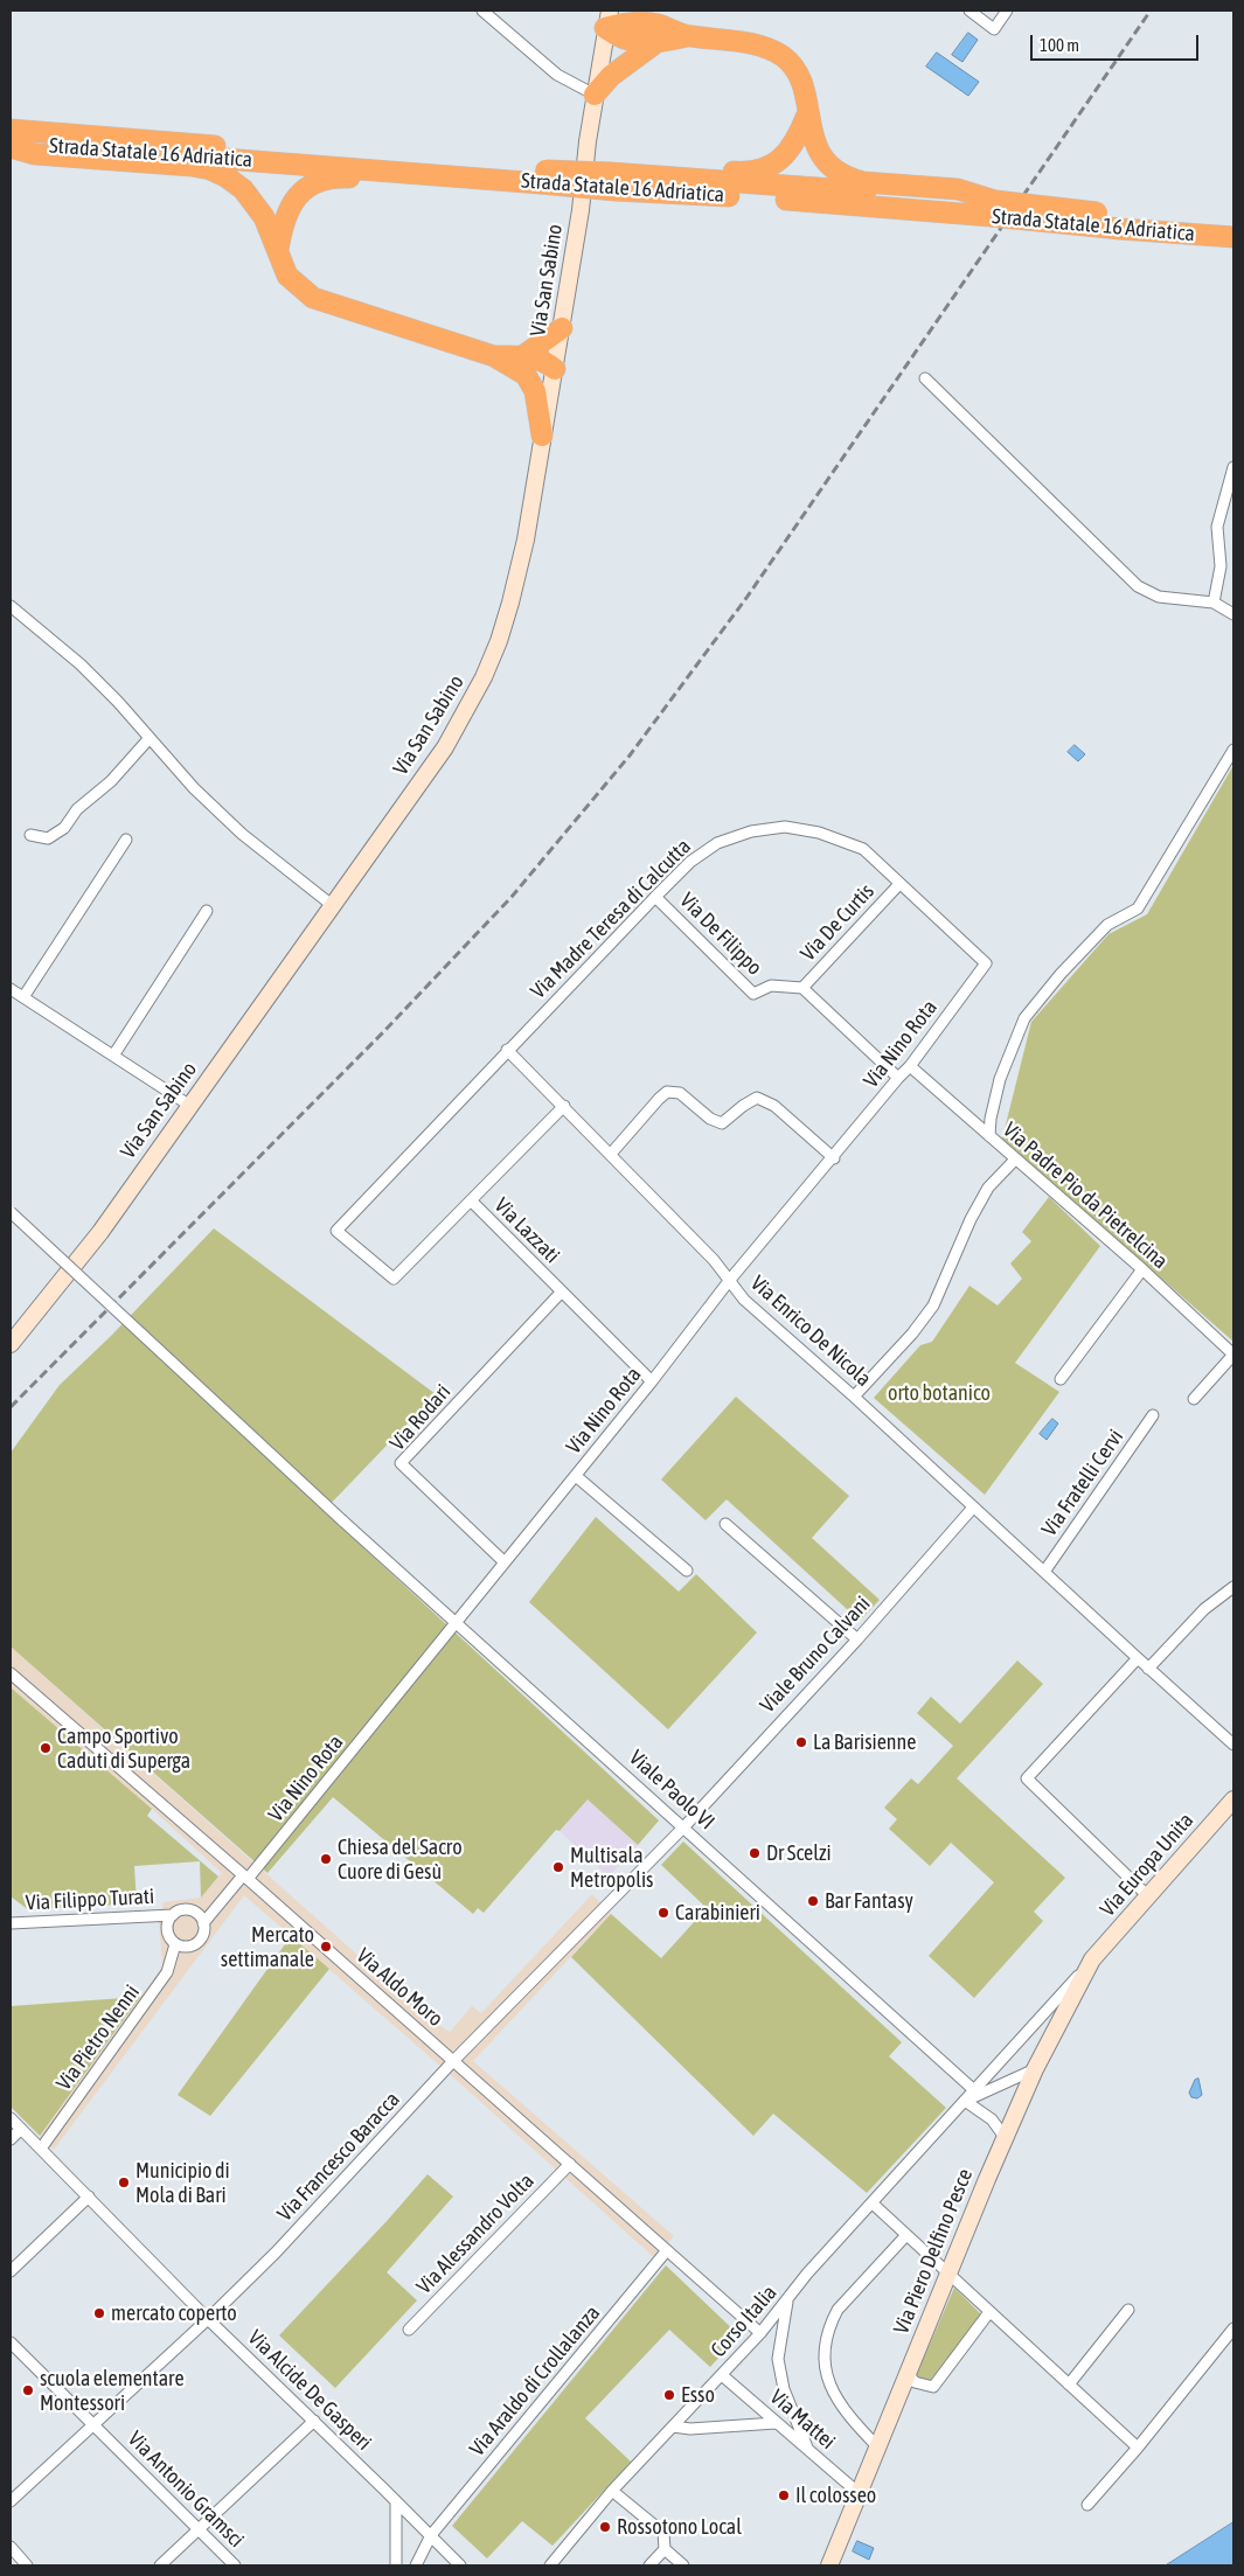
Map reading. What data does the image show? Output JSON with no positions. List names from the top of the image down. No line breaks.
{"streets":{"highway":["Strada Statale 16 Adriatica"],"street":["Via San Sabino","Via Madre Teresa di Calcutta","Via De Curtis","Via De Filippo","Via Nino Rota","Via Padre Pio da Pietrelcina","Via Lazzati","Via Enrico De Nicola","Via Rodari","Via Fratelli Cervi","Viale Bruno Calvani","Viale Paolo VI","Via Europa Unita","Via Filippo Turati","Via Aldo Moro","Via Pietro Nenni","Via Francesco Baracca","Via Alessandro Volta","Via Piero Delfino Pesce","Corso Italia","Via Araldo di Crollalanza","Via Alcide De Gasperi","Via Mattei","Via Antonio Gramsci"]},"crossings":[["Via Madre Teresa di Calcutta","Via De Curtis"],["Via Madre Teresa di Calcutta","Via De Filippo"],["Via Madre Teresa di Calcutta","Via Nino Rota"],["Via Madre Teresa di Calcutta","Via Lazzati"],["Via Madre Teresa di Calcutta","Via Enrico De Nicola"],["Via De Curtis","Via De Filippo"],["Via Nino Rota","Via Padre Pio da Pietrelcina"],["Via Nino Rota","Via Lazzati"],["Via Nino Rota","Via Enrico De Nicola"],["Via Nino Rota","Via Rodari"],["Via Nino Rota","Viale Paolo VI"],["Via Nino Rota","Via Filippo Turati"],["Via Nino Rota","Via Aldo Moro"],["Via Nino Rota","Via Pietro Nenni"],["Via Lazzati","Via Enrico De Nicola"],["Via Lazzati","Via Rodari"],["Via Enrico De Nicola","Via Fratelli Cervi"],["Via Enrico De Nicola","Viale Bruno Calvani"],["Viale Bruno Calvani","Viale Paolo VI"],["Viale Bruno Calvani","Via Francesco Baracca"],["Viale Paolo VI","Via Francesco Baracca"],["Viale Paolo VI","Corso Italia"],["Via Europa Unita","Via Piero Delfino Pesce"],["Via Europa Unita","Corso Italia"],["Via Filippo Turati","Via Pietro Nenni"],["Via Aldo Moro","Via Francesco Baracca"],["Via Aldo Moro","Via Alessandro Volta"],["Via Aldo Moro","Corso Italia"],["Via Aldo Moro","Via Araldo di Crollalanza"],["Via Pietro Nenni","Via Alcide De Gasperi"],["Via Francesco Baracca","Via Alcide De Gasperi"],["Via Francesco Baracca","Via Antonio Gramsci"],["Via Piero Delfino Pesce","Corso Italia"],["Via Piero Delfino Pesce","Via Mattei"],["Corso Italia","Via Mattei"],["Via Araldo di Crollalanza","Via Alcide De Gasperi"]],"parks":["orto botanico"],"places":["La Barisienne","Campo Sportivo Caduti di Superga","Dr Scelzi","Chiesa del Sacro Cuore di Gesù","Multisala Metropolis","Bar Fantasy","Carabinieri","Mercato settimanale","Municipio di Mola di Bari","mercato coperto","scuola elementare Montessori","Esso","Il colosseo","Rossotono Local"],"scale_bar":"100 m"}
